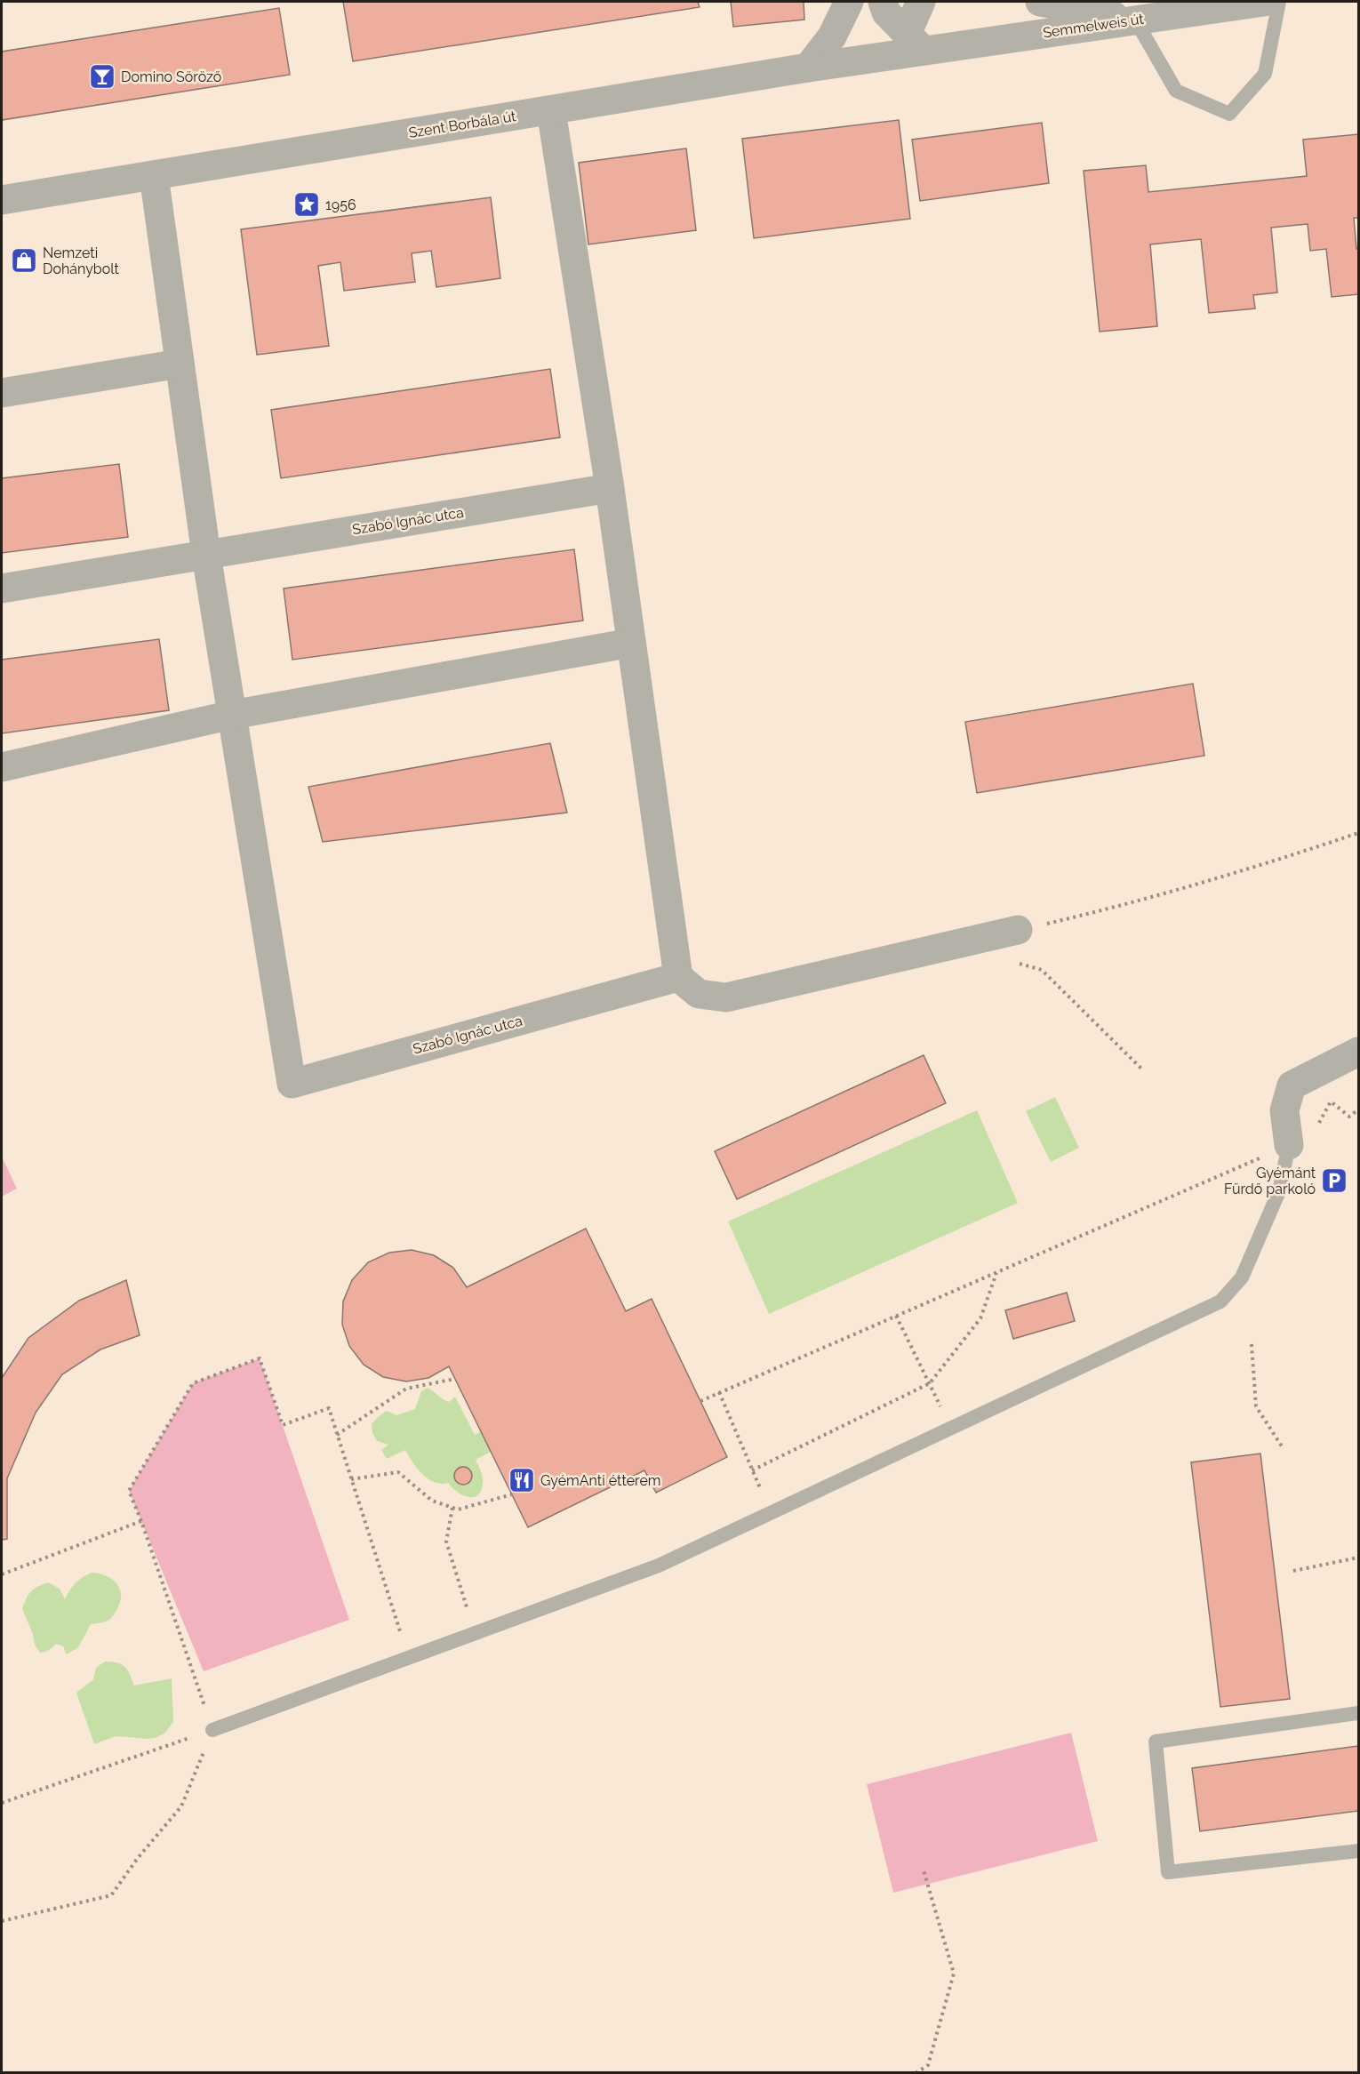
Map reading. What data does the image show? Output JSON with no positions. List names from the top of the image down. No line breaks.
{"streets":{"street":["Semmelweis út","Szent Borbála út","Szabó Ignác utca"]},"crossings":[["Semmelweis út","Szent Borbála út"],["Szent Borbála út","Szabó Ignác utca"]],"places":{"bar":["Domino Söröző"],"place":["1956"],"shop":["Nemzeti Dohánybolt"],"parking":["Gyémánt Fürdő parkoló"],"restaurant":["GyémAnti étterem"]}}
